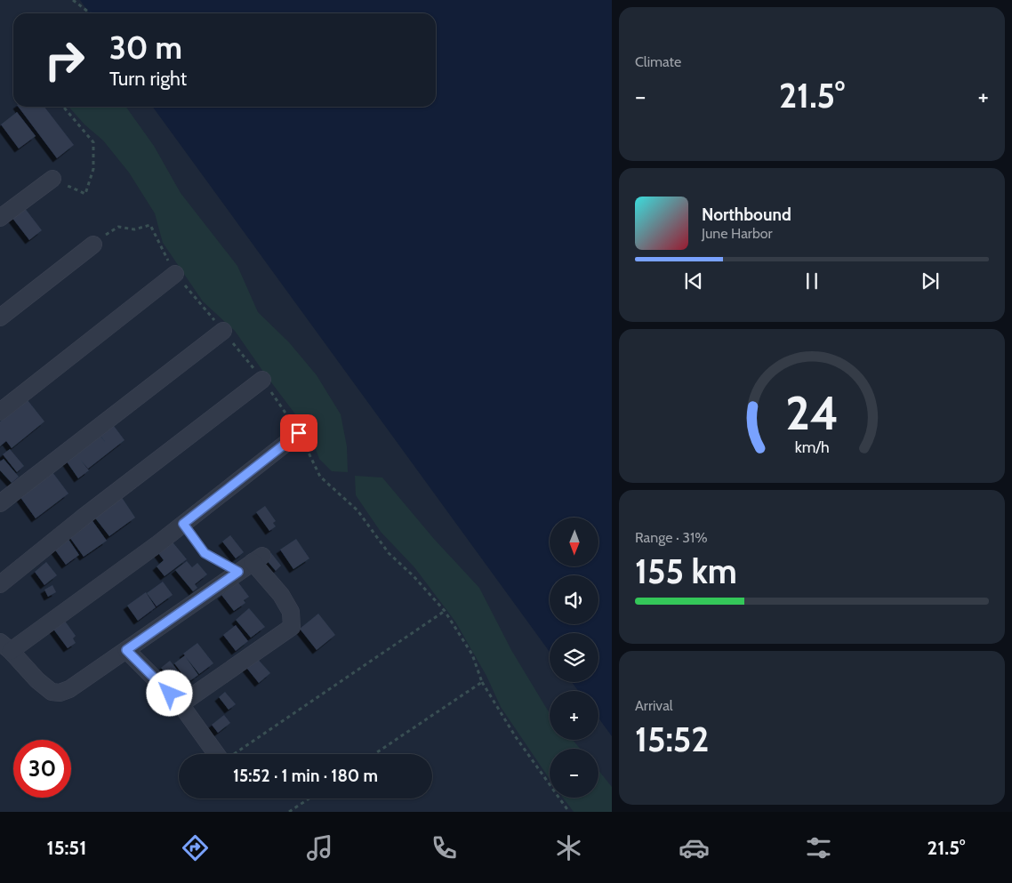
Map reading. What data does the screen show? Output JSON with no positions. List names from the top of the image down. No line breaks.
{"north":"bottom","page":{"tile":["Climate",["Range · 31%","155 km"],["Arrival","15:52"]],"turn":["30 m","Turn right"],"heat":["−","21.5°","+"],"song":["Northbound","June Harbor"],"map_buttons":["+","−"],"limit":"30","trip":"15:52 · 1 min · 180 m","tabs":["15:51","21.5°"],"gauge":["24","km/h"]}}
